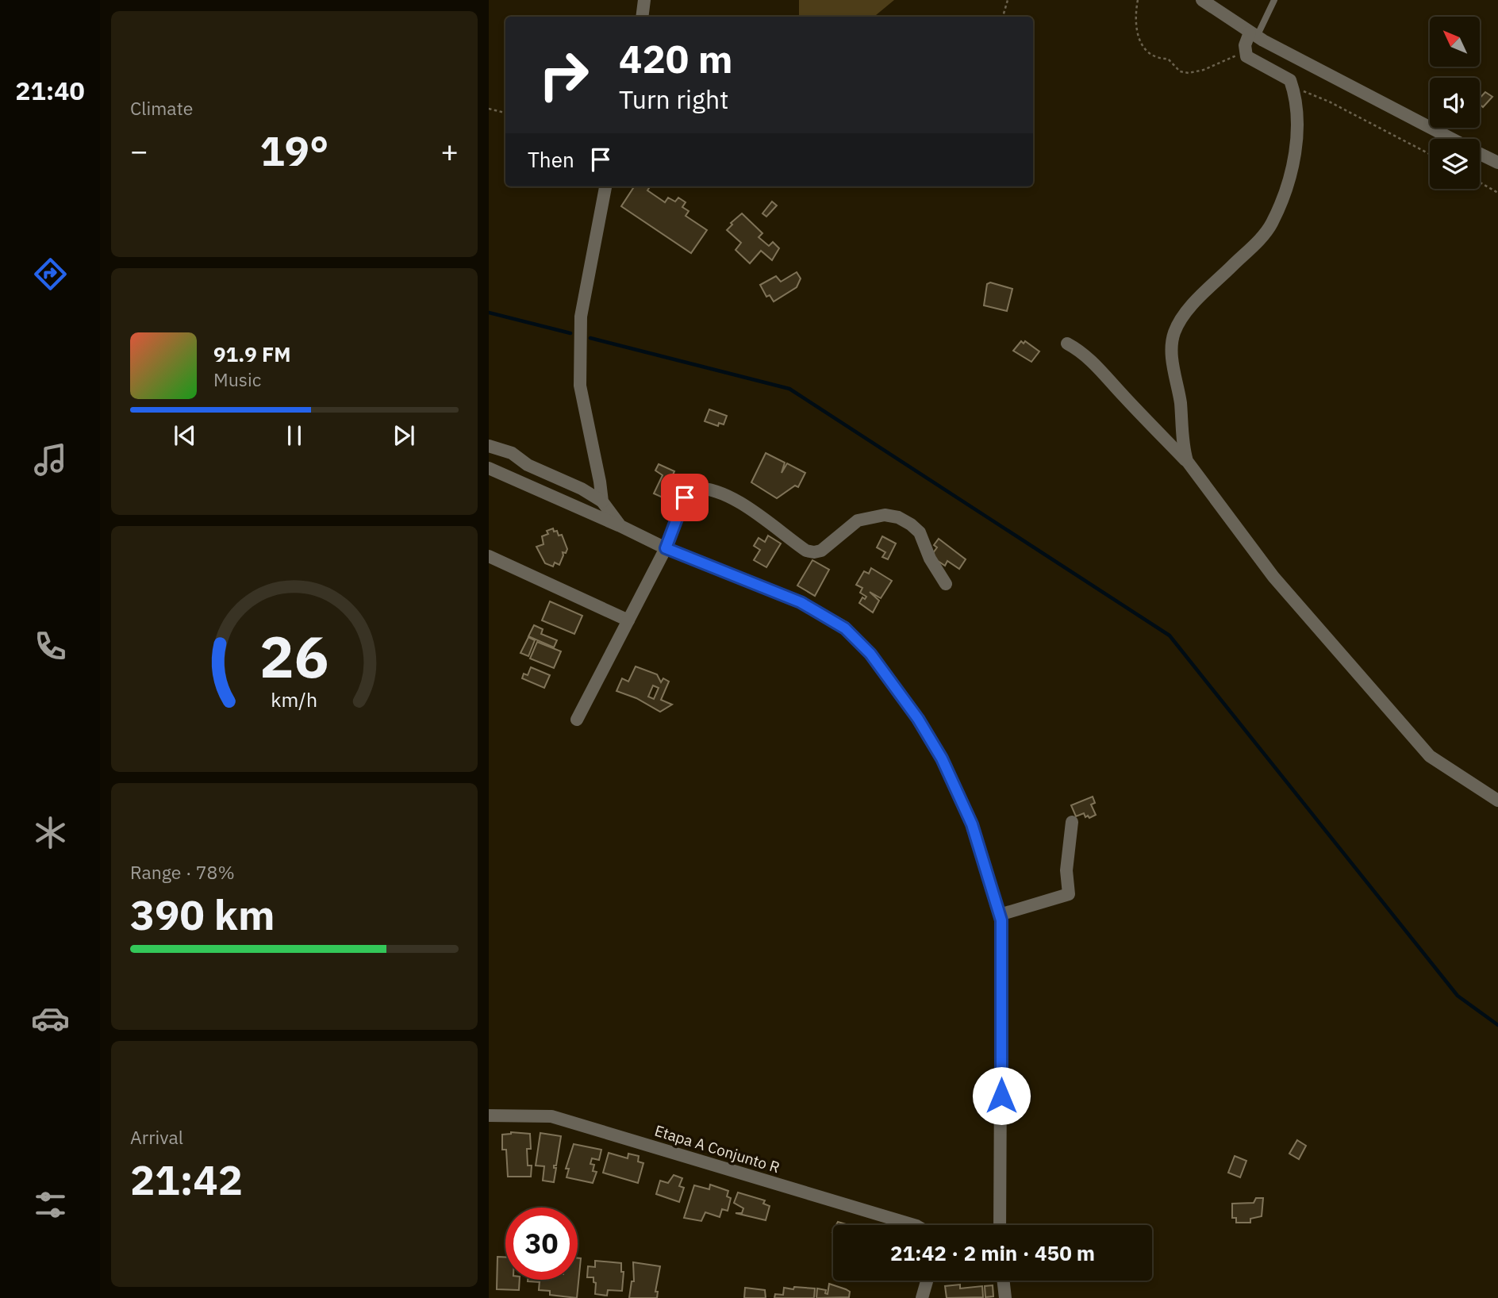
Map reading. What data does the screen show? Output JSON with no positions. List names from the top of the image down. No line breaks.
{"streets":{"street":["Etapa A Conjunto R"]},"north":"top left","page":{"tabs":"21:40","tile":["Climate",["Range · 78%","390 km"],["Arrival","21:42"]],"turn":["420 m","Turn right"],"heat":["−","19°","+"],"then":"Then","song":["91.9 FM","Music"],"limit":"30","trip":"21:42 · 2 min · 450 m","gauge":["26","km/h"]}}
